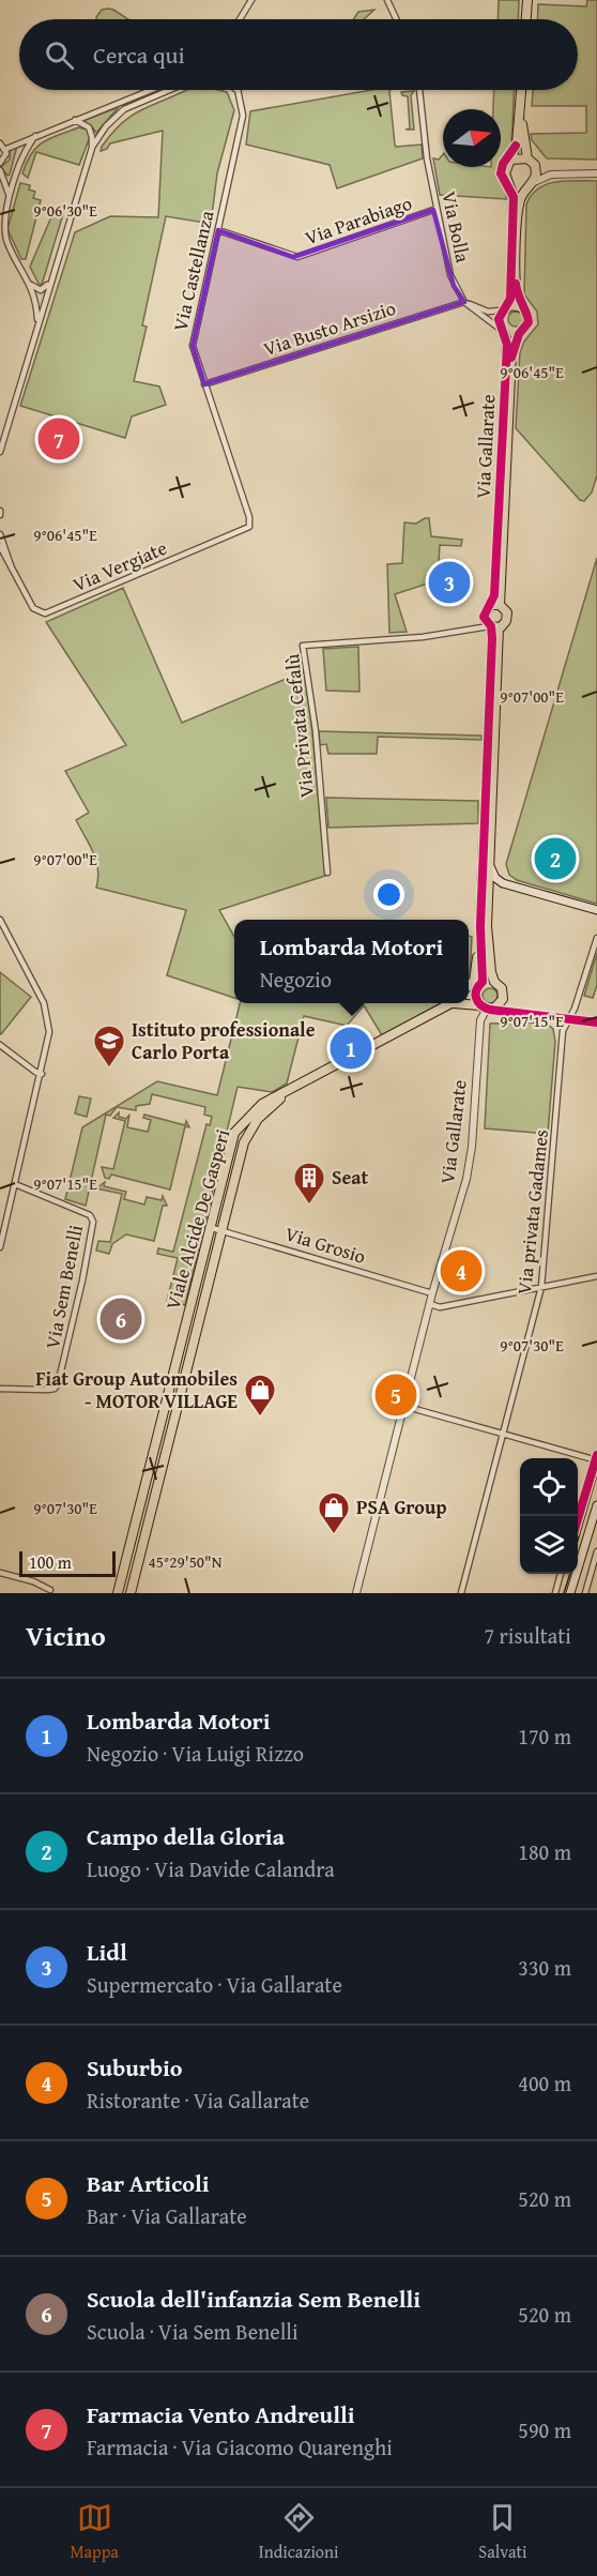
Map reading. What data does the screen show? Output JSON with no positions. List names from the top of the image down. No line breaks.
{"streets":{"main road":["Via Gallarate","Viale Alcide De Gasperi"],"street":["Via Parabiago","Via Bolla","Via Castellanza","Via Busto Arsizio","Via Vergiate","Via Privata Cefalù","Via privata Gadames","Via Grosio","Via Sem Benelli"]},"crossings":[["Via Parabiago","Via Bolla"],["Via Parabiago","Via Castellanza"],["Via Bolla","Via Busto Arsizio"],["Via Bolla","Via Gallarate"],["Via Castellanza","Via Busto Arsizio"],["Via Castellanza","Via Vergiate"],["Via Gallarate","Via Privata Cefalù"],["Via Gallarate","Via Grosio"],["Viale Alcide De Gasperi","Via Grosio"]],"places":{"school or university":["Istituto professionale Carlo Porta"],"building":["Seat"],"shop":["Fiat Group Automobiles - MOTOR VILLAGE","PSA Group"]},"scale_bar":"100 m","north":"right","page":{"search":"Cerca qui","pins":["7","3","2","1","4","6","5"],"popup":["Lombarda Motori","Negozio"],"scale":"100 m","heading":["Vicino","7 risultati"],"list":[{"mark":"1","name":"Lombarda Motori","note":"Negozio · Via Luigi Rizzo","value":"170 m"},{"mark":"2","name":"Campo della Gloria","note":"Luogo · Via Davide Calandra","value":"180 m"},{"mark":"3","name":"Lidl","note":"Supermercato · Via Gallarate","value":"330 m"},{"mark":"4","name":"Suburbio","note":"Ristorante · Via Gallarate","value":"400 m"},{"mark":"5","name":"Bar Articoli","note":"Bar · Via Gallarate","value":"520 m"},{"mark":"6","name":"Scuola dell'infanzia Sem Benelli","note":"Scuola · Via Sem Benelli","value":"520 m"},{"mark":"7","name":"Farmacia Vento Andreulli","note":"Farmacia · Via Giacomo Quarenghi","value":"590 m"}],"nav":["Mappa","Indicazioni","Salvati"]},"coordinates":["9°06'30\"E","9°06'45\"E","9°07'00\"E","9°07'15\"E","9°07'30\"E","45°29'50\"N"]}
